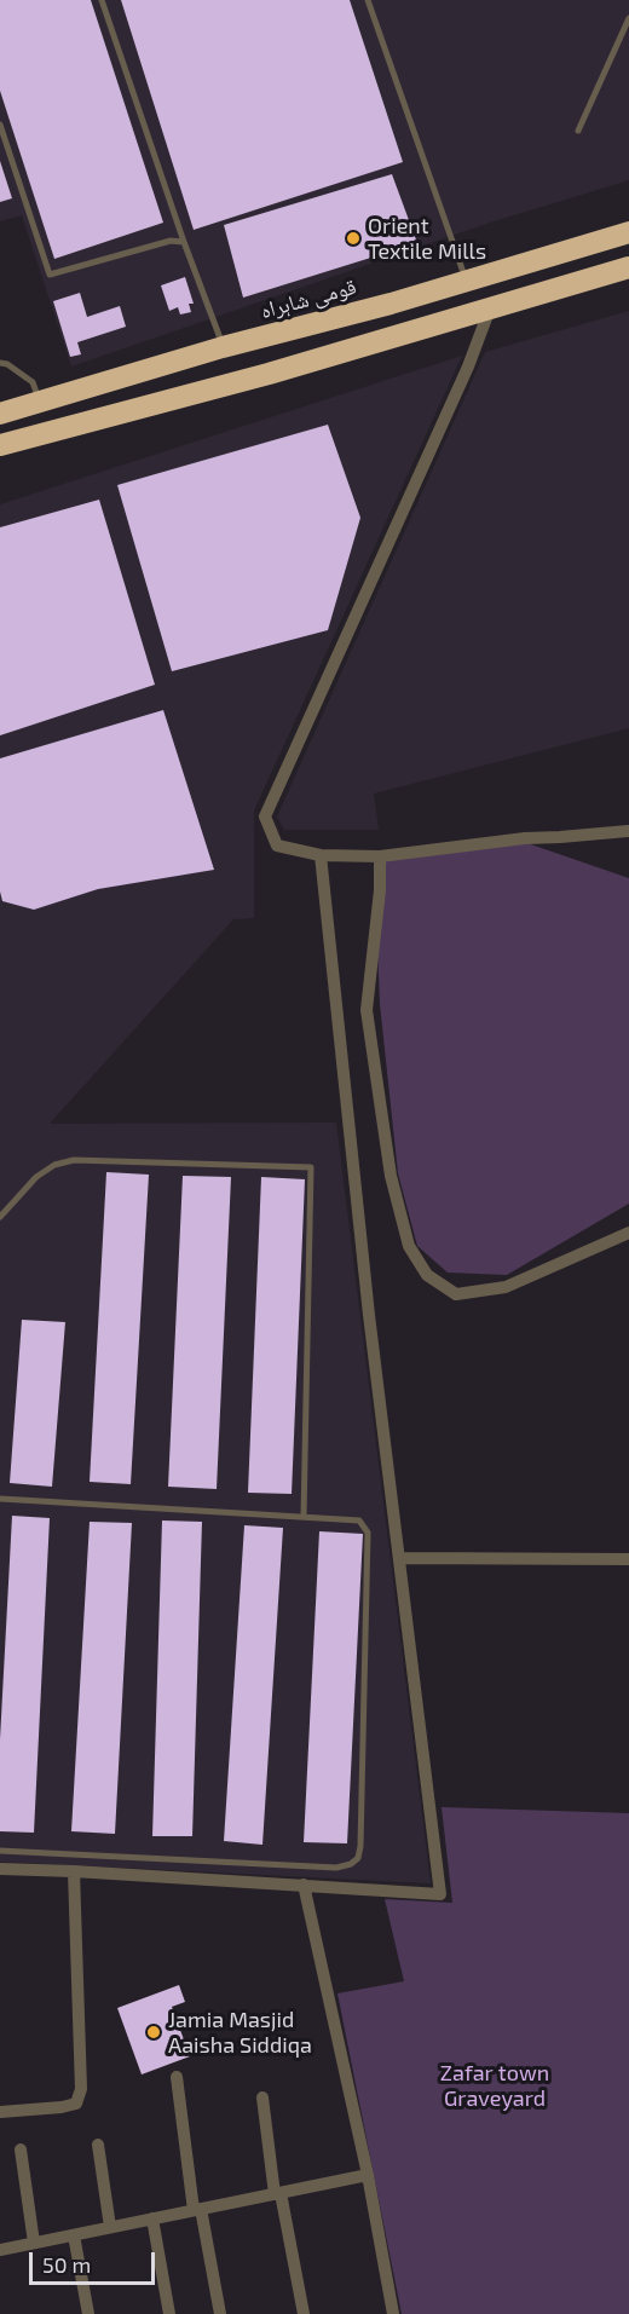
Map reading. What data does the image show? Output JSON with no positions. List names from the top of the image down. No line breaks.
{"streets":{"highway":["قومی شاہراہ"]},"parks":["Zafar town Graveyard"],"places":["Orient Textile Mills","Jamia Masjid Aaisha Siddiqa"],"scale_bar":"50 m"}
